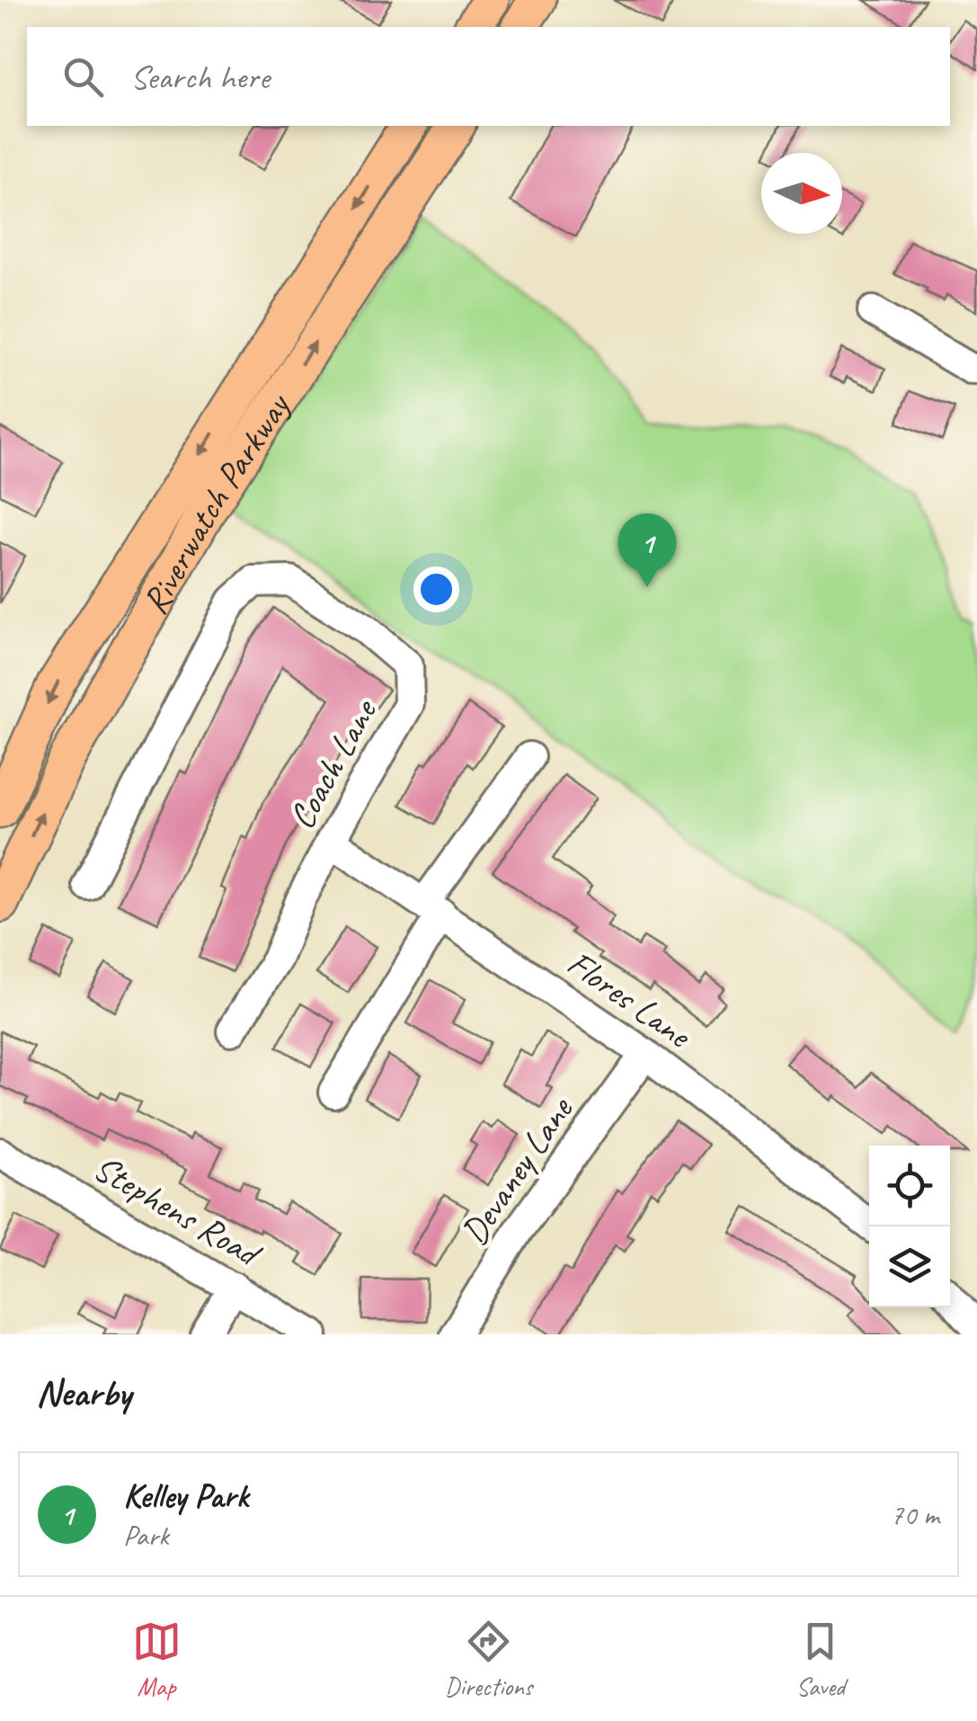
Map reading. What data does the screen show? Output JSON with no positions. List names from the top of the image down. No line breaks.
{"streets":{"main road":["Riverwatch Parkway"],"street":["Coach Lane","Flores Lane","Devaney Lane","Stephens Road"]},"crossings":[["Coach Lane","Flores Lane"],["Flores Lane","Devaney Lane"]],"north":"right","page":{"search":"Search here","pins":"1","heading":"Nearby","list":[{"mark":"1","name":"Kelley Park","note":"Park","value":"70 m"}],"nav":["Map","Directions","Saved"]}}
